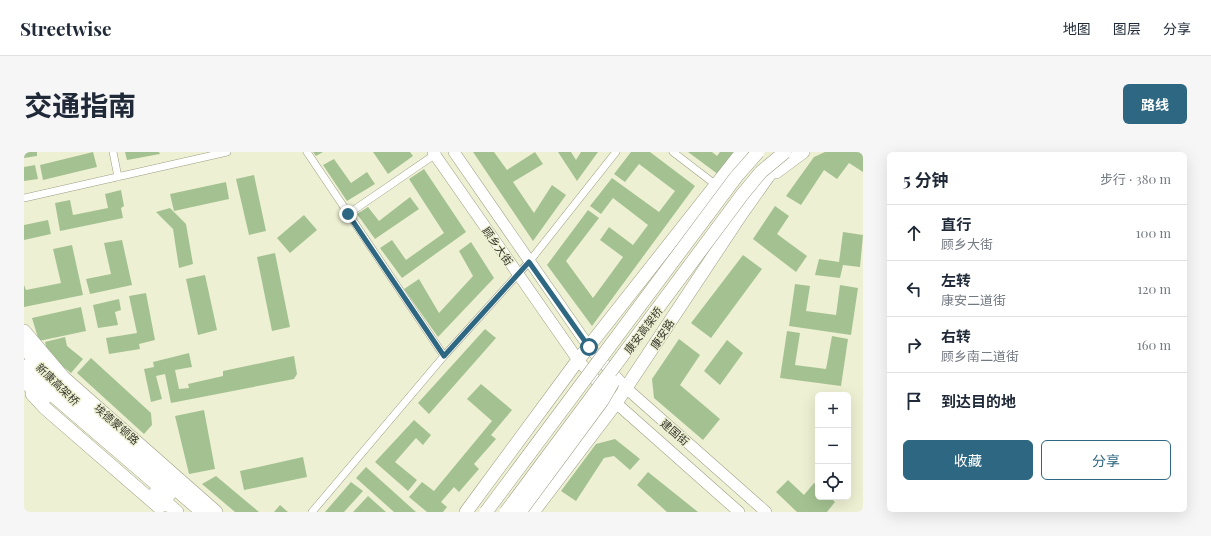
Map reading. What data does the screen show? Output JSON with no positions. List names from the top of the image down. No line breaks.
{"streets":{"highway":["康安高架桥","康安路","新康高架桥","埃德蒙顿路"],"main road":["顾乡大街","建国街"]},"crossings":[["顾乡大街","建国街"],["康安高架桥","康安路"],["康安路","建国街"]],"page":{"header":"Streetwise","nav":["地图","图层","分享"],"title":"交通指南","buttons":["路线",["收藏","分享"]],"heading":["5 分钟","步行 · 380 m"],"list":[["直行","顾乡大街","100 m"],["左转","康安二道街","120 m"],["右转","顾乡南二道街","160 m"],"到达目的地"],"map_buttons":["+","−"]}}
